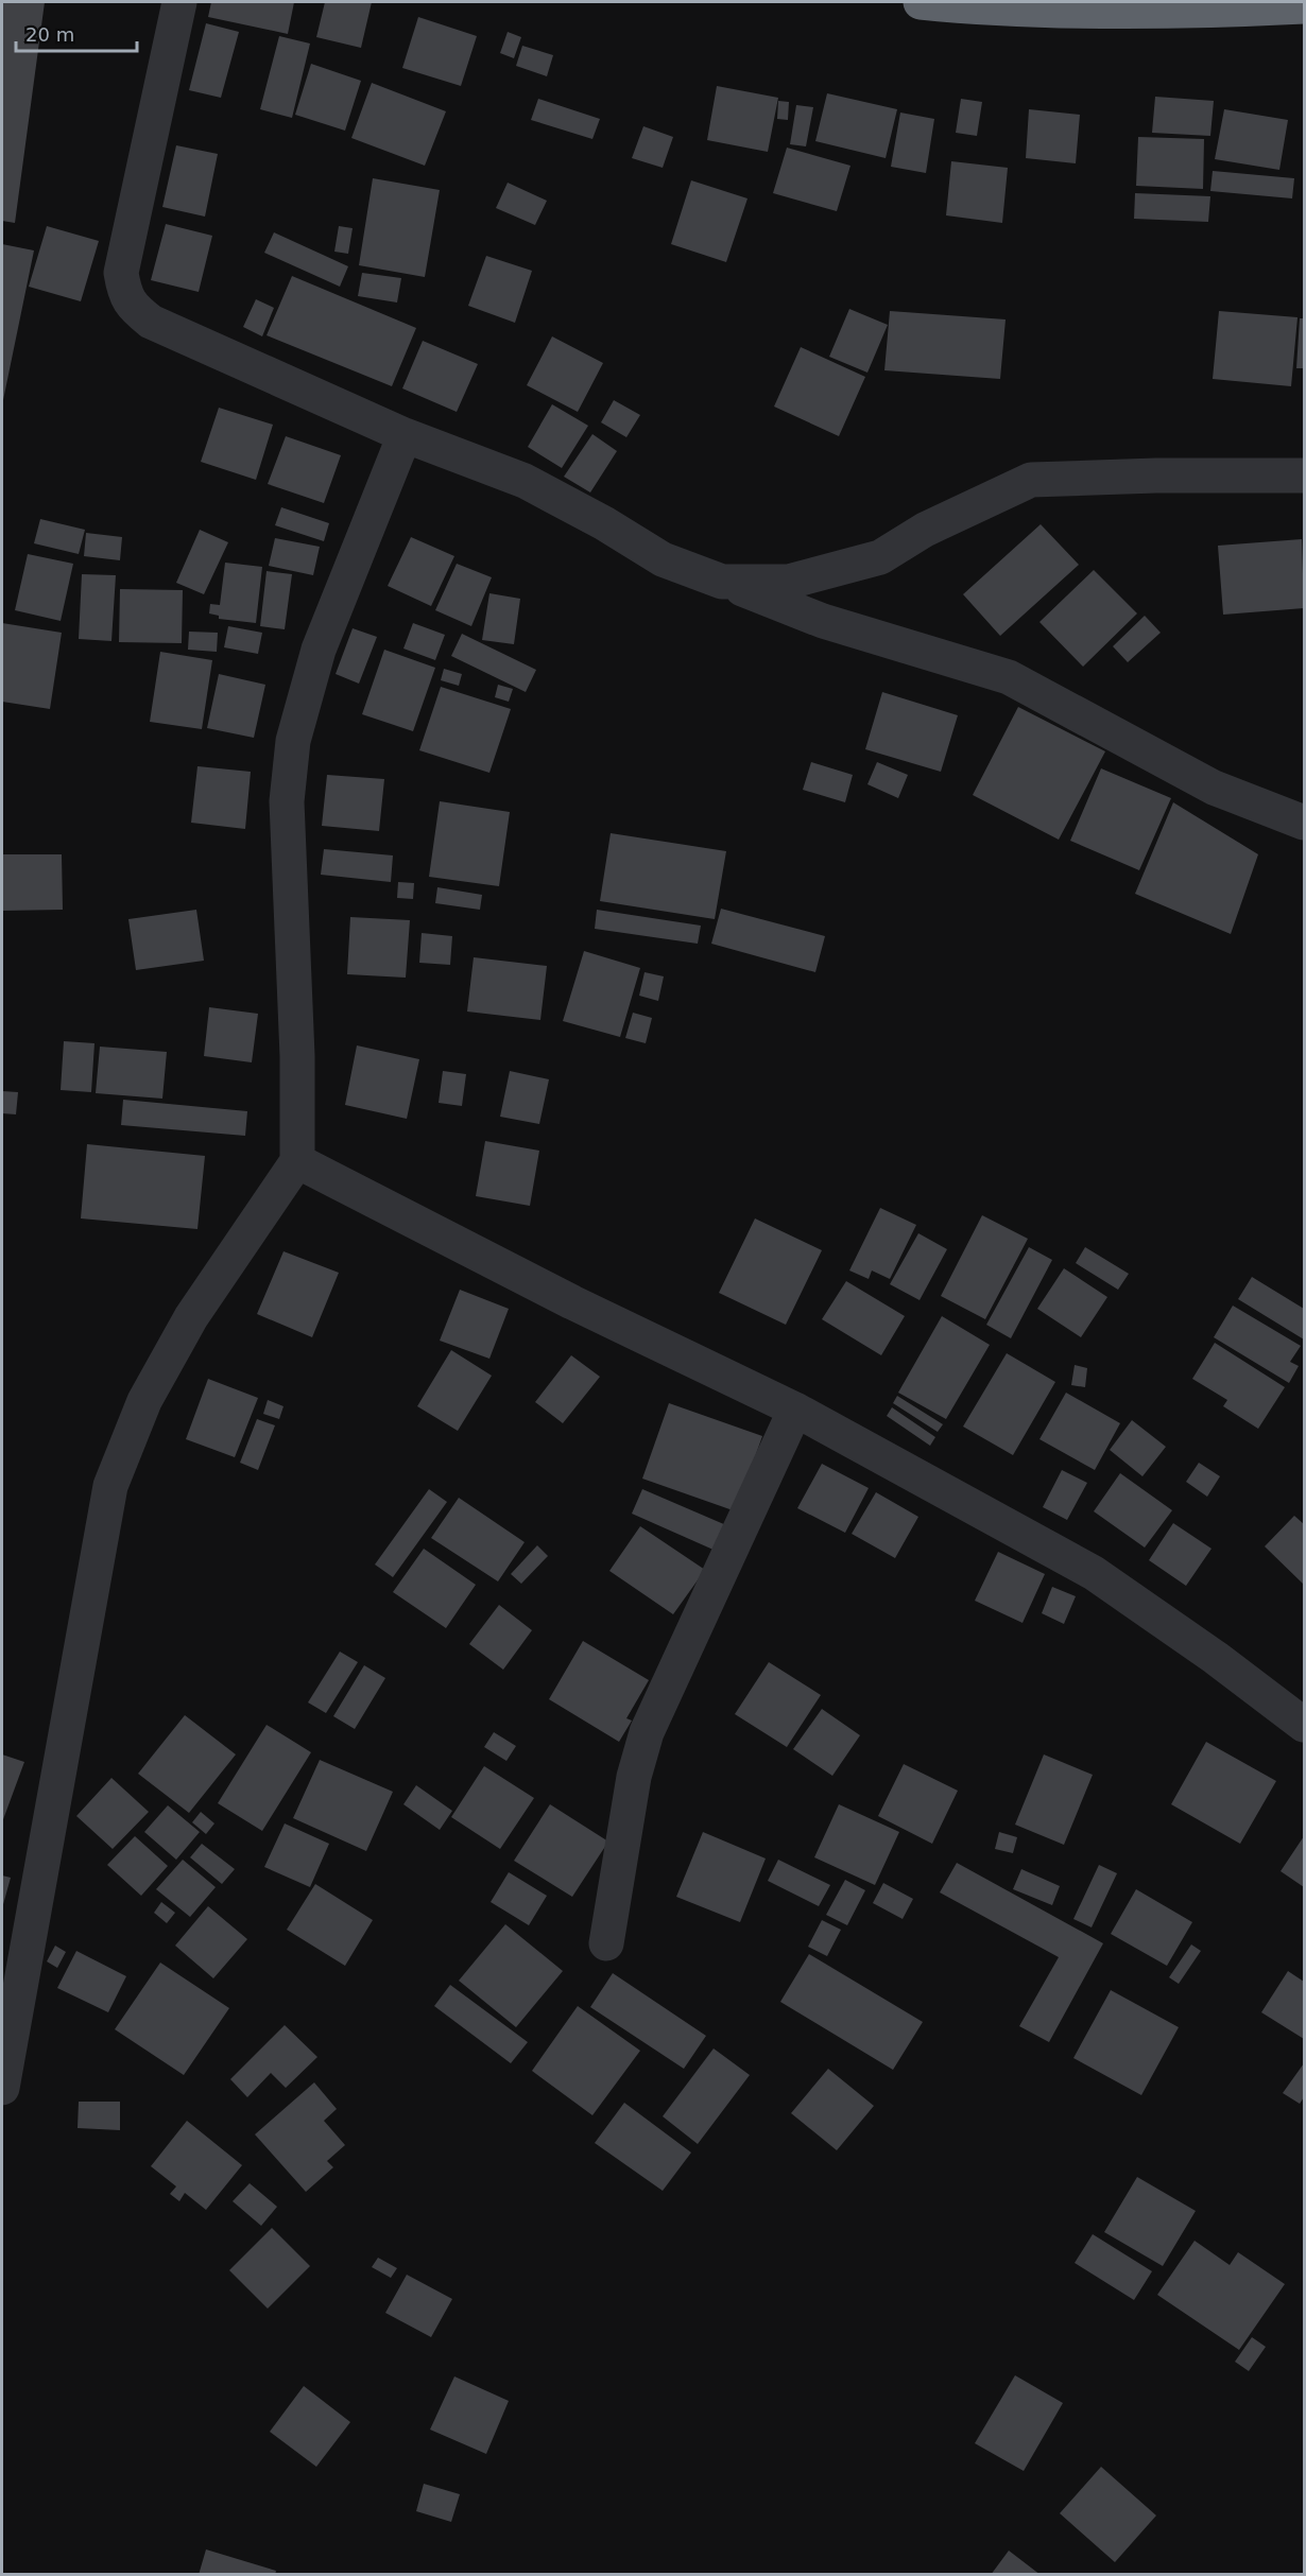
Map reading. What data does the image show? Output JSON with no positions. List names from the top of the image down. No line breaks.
{"scale_bar":"20 m"}
